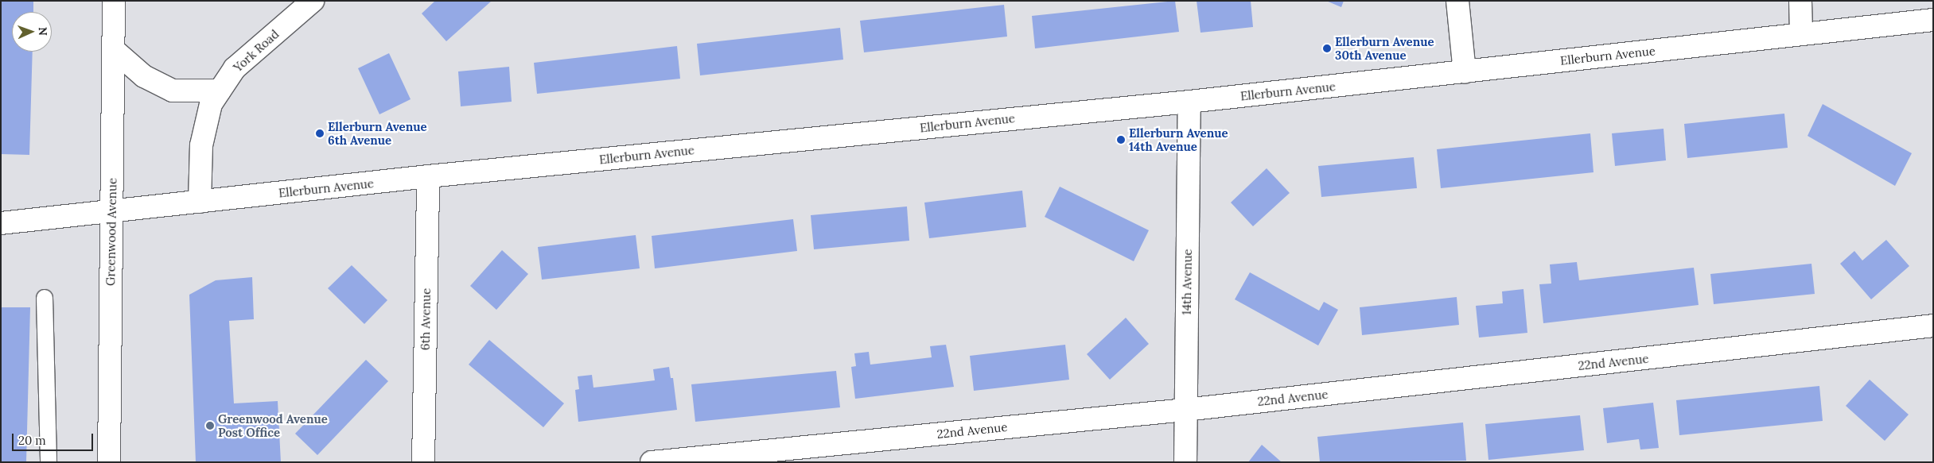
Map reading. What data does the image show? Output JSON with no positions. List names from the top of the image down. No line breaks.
{"streets":{"street":["York Road","Ellerburn Avenue","Greenwood Avenue","14th Avenue","6th Avenue","22nd Avenue"]},"crossings":[["York Road","Ellerburn Avenue"],["Ellerburn Avenue","Greenwood Avenue"],["Ellerburn Avenue","14th Avenue"],["Ellerburn Avenue","6th Avenue"],["14th Avenue","22nd Avenue"]],"places":["Ellerburn Avenue 30th Avenue","Ellerburn Avenue 6th Avenue","Ellerburn Avenue 14th Avenue","Greenwood Avenue Post Office"],"scale_bar":"20 m","north":"right"}
